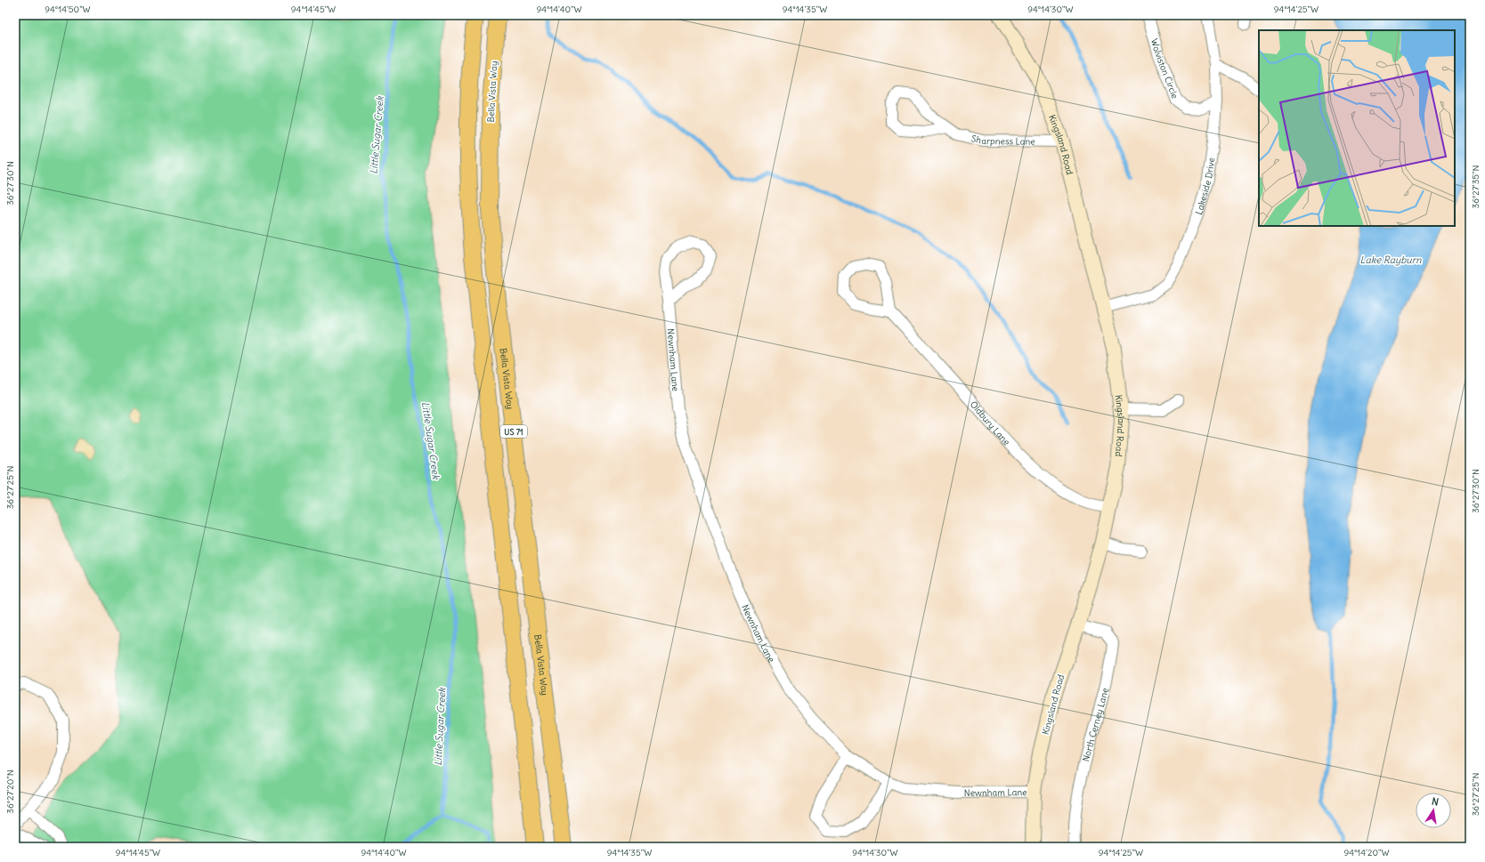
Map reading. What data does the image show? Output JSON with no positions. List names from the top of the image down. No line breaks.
{"streets":{"main road":["Bella Vista Way","US 71"],"street":["Wolviston Circle","Sharpness Lane","Kingsland Road","Lakeside Drive","Newnham Lane","Oldbury Lane","North Cerney Lane"]},"crossings":[["Wolviston Circle","Lakeside Drive"],["Sharpness Lane","Kingsland Road"],["Kingsland Road","Lakeside Drive"],["Kingsland Road","Newnham Lane"],["Kingsland Road","Oldbury Lane"],["Kingsland Road","North Cerney Lane"]],"water":["Little Sugar Creek","Lake Rayburn"],"north":"top","coordinates":["94°14'50\"W","94°14'45\"W","94°14'40\"W","94°14'35\"W","94°14'30\"W","94°14'25\"W","36°27'30\"N","36°27'35\"N","36°27'25\"N","36°27'20\"N","94°14'20\"W"]}
